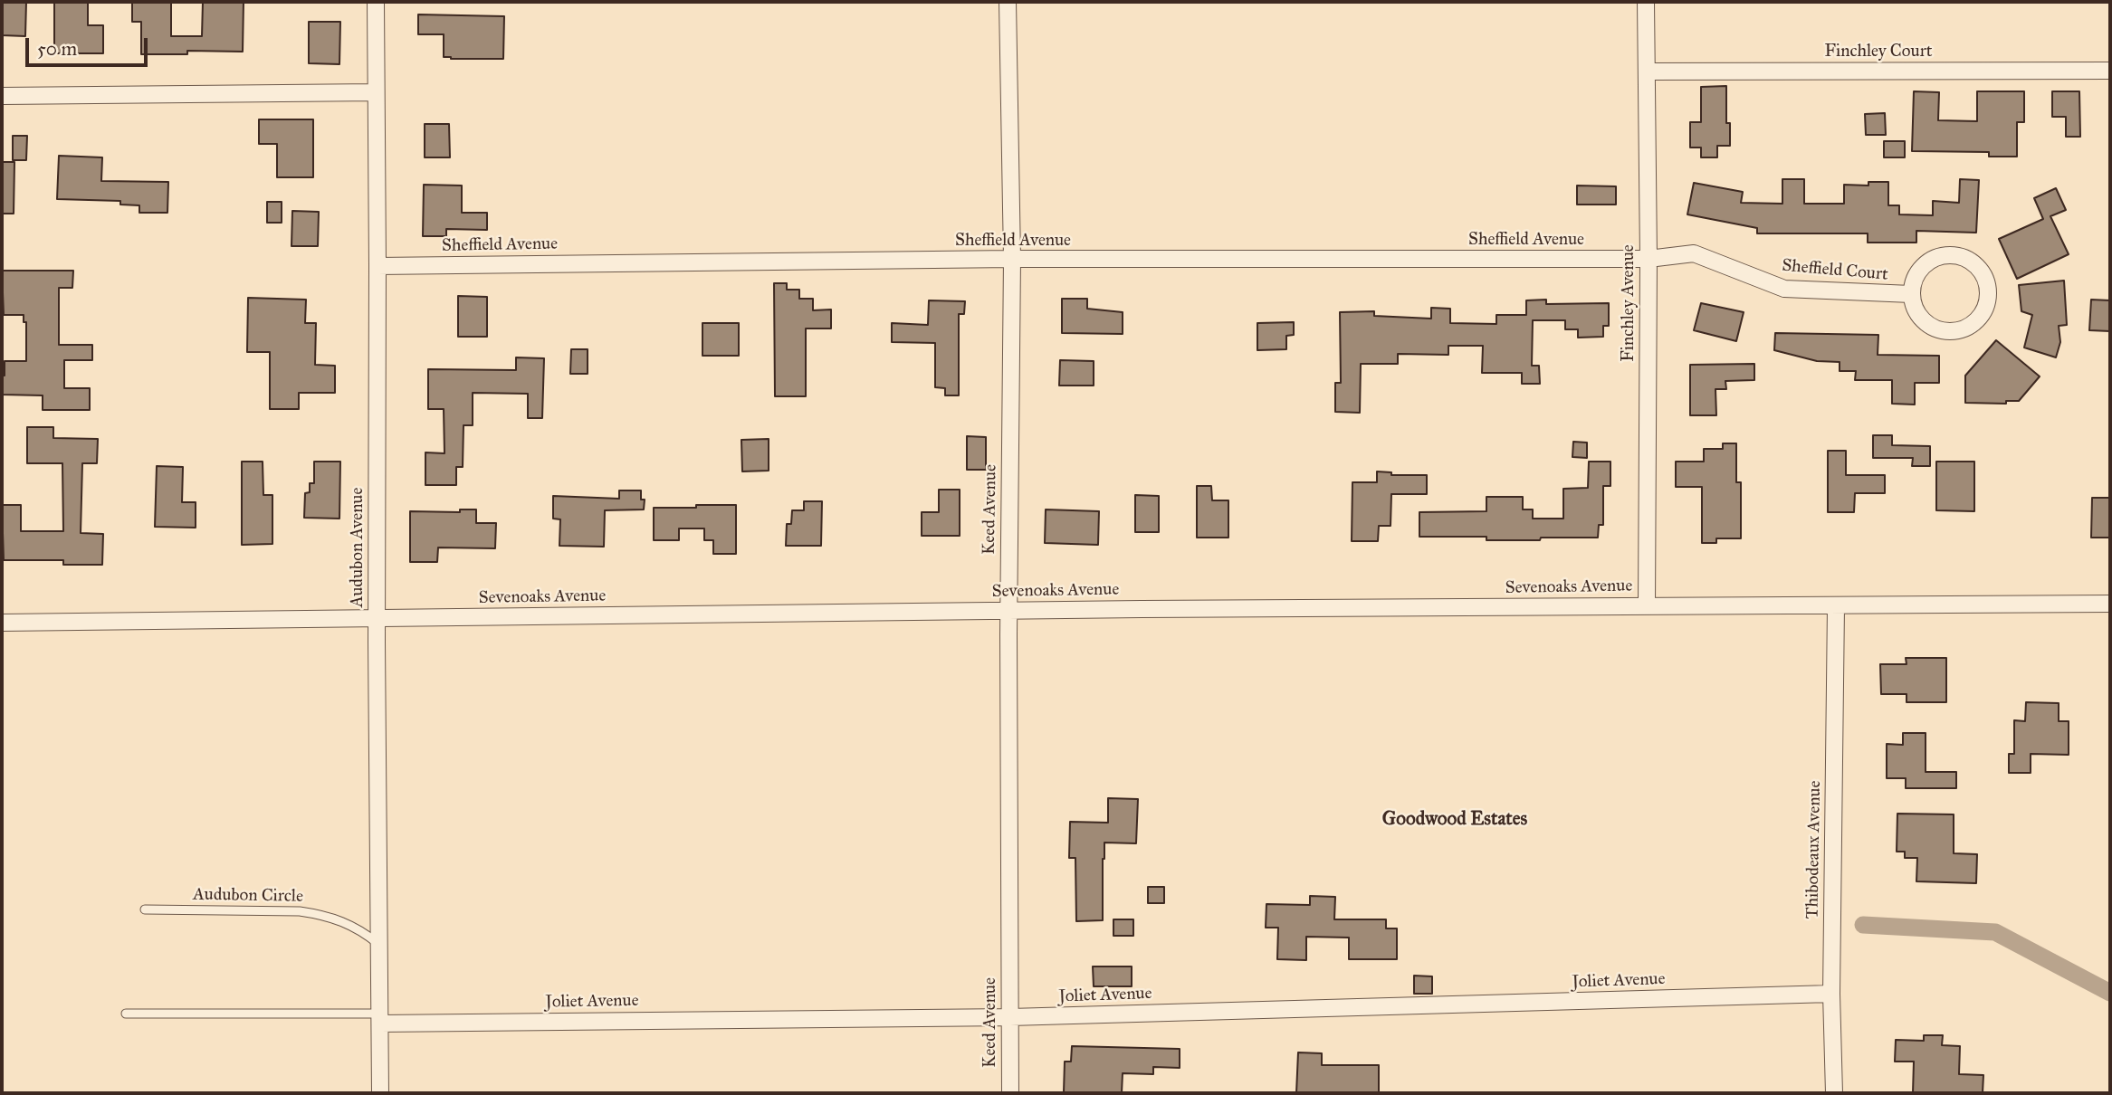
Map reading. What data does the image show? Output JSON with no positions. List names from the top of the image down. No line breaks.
{"streets":{"street":["Finchley Court","Sheffield Avenue","Sheffield Court","Finchley Avenue","Keed Avenue","Audubon Avenue","Sevenoaks Avenue","Thibodeaux Avenue","Joliet Avenue"],"lane":["Audubon Circle"]},"crossings":[["Finchley Court","Finchley Avenue"],["Sheffield Avenue","Sheffield Court"],["Sheffield Avenue","Finchley Avenue"],["Sheffield Avenue","Keed Avenue"],["Sheffield Avenue","Audubon Avenue"],["Sheffield Court","Finchley Avenue"],["Finchley Avenue","Sevenoaks Avenue"],["Keed Avenue","Sevenoaks Avenue"],["Keed Avenue","Joliet Avenue"],["Audubon Avenue","Sevenoaks Avenue"],["Audubon Avenue","Audubon Circle"],["Audubon Avenue","Joliet Avenue"],["Sevenoaks Avenue","Thibodeaux Avenue"],["Thibodeaux Avenue","Joliet Avenue"]],"districts":["Goodwood Estates"],"scale_bar":"50 m"}
